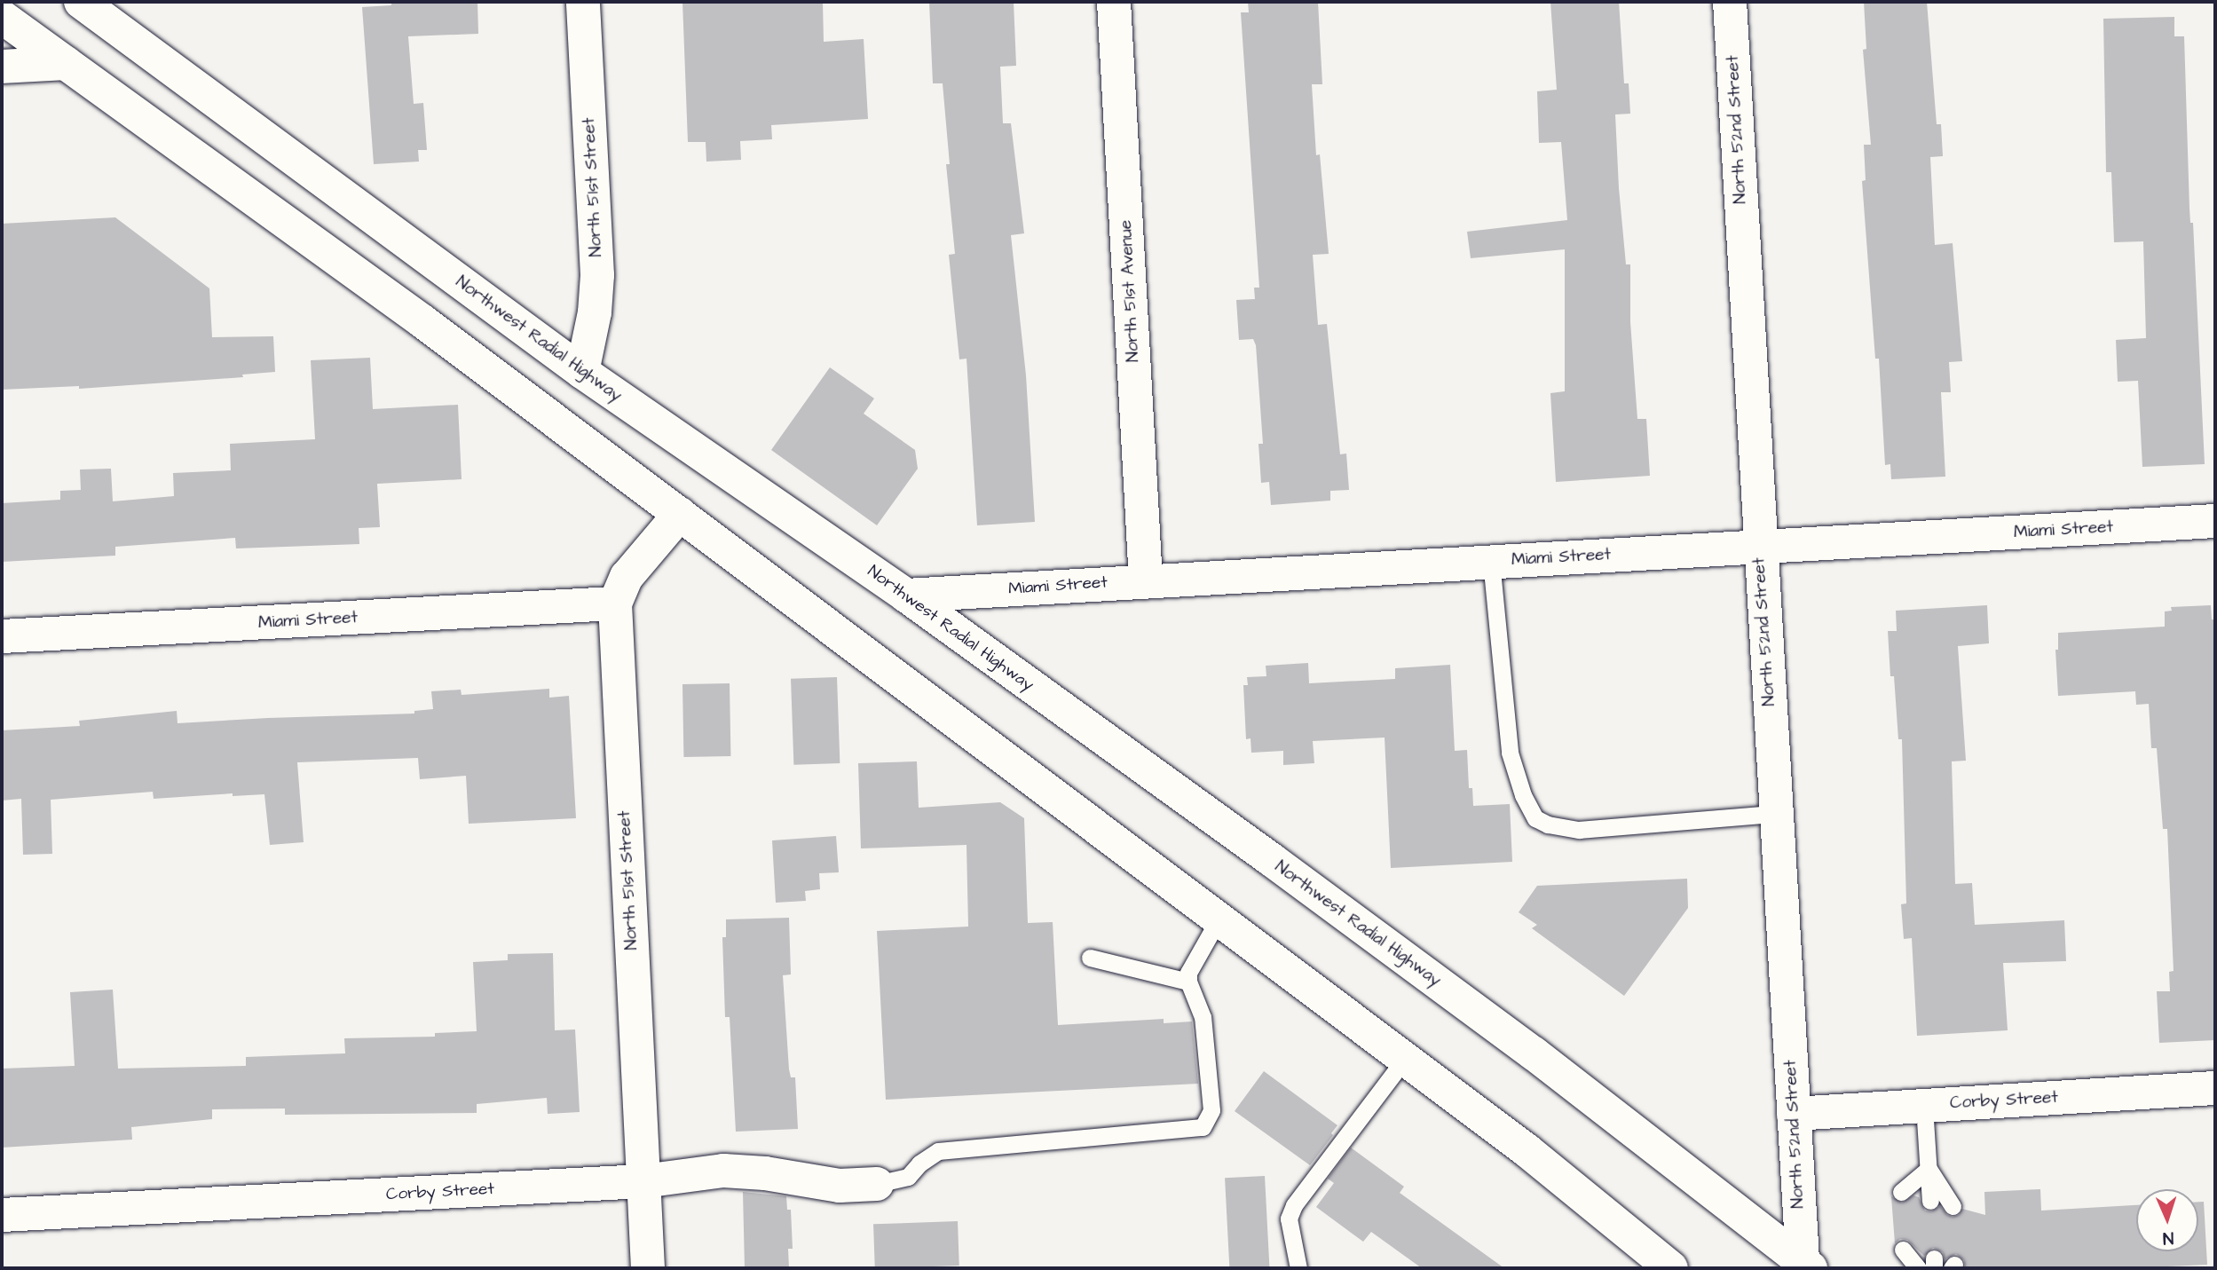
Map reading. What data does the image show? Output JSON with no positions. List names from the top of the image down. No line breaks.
{"streets":{"street":["North 52nd Street","North 51st Street","North 51st Avenue","Northwest Radial Highway","Miami Street","Corby Street"]},"crossings":[["North 52nd Street","Northwest Radial Highway"],["North 52nd Street","Miami Street"],["North 52nd Street","Corby Street"],["North 51st Street","Northwest Radial Highway"],["North 51st Street","Miami Street"],["North 51st Street","Corby Street"],["North 51st Avenue","Miami Street"],["Northwest Radial Highway","Miami Street"]],"north":"bottom"}
